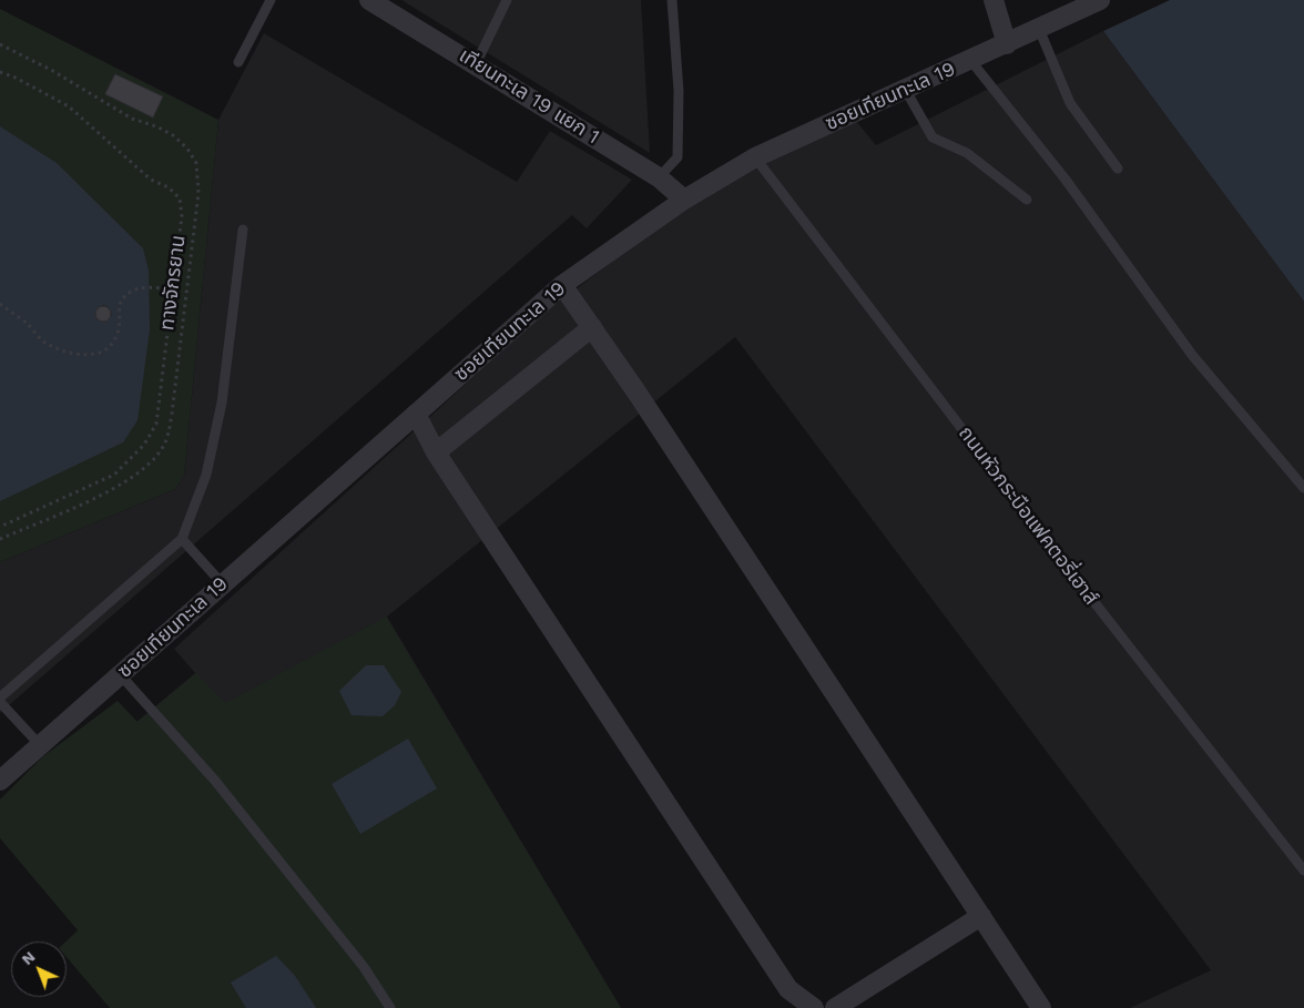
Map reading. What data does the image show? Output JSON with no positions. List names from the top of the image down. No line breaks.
{"streets":{"street":["เทียนทะเล 19 แยก 1","ซอยเทียนทะเล 19"],"lane":["ถนนหัวกระบือแฟคตอรี่เฮาส์"],"path":["ทางจักรยาน"]},"crossings":[["เทียนทะเล 19 แยก 1","ซอยเทียนทะเล 19"],["ซอยเทียนทะเล 19","ถนนหัวกระบือแฟคตอรี่เฮาส์"]],"north":"top left"}
